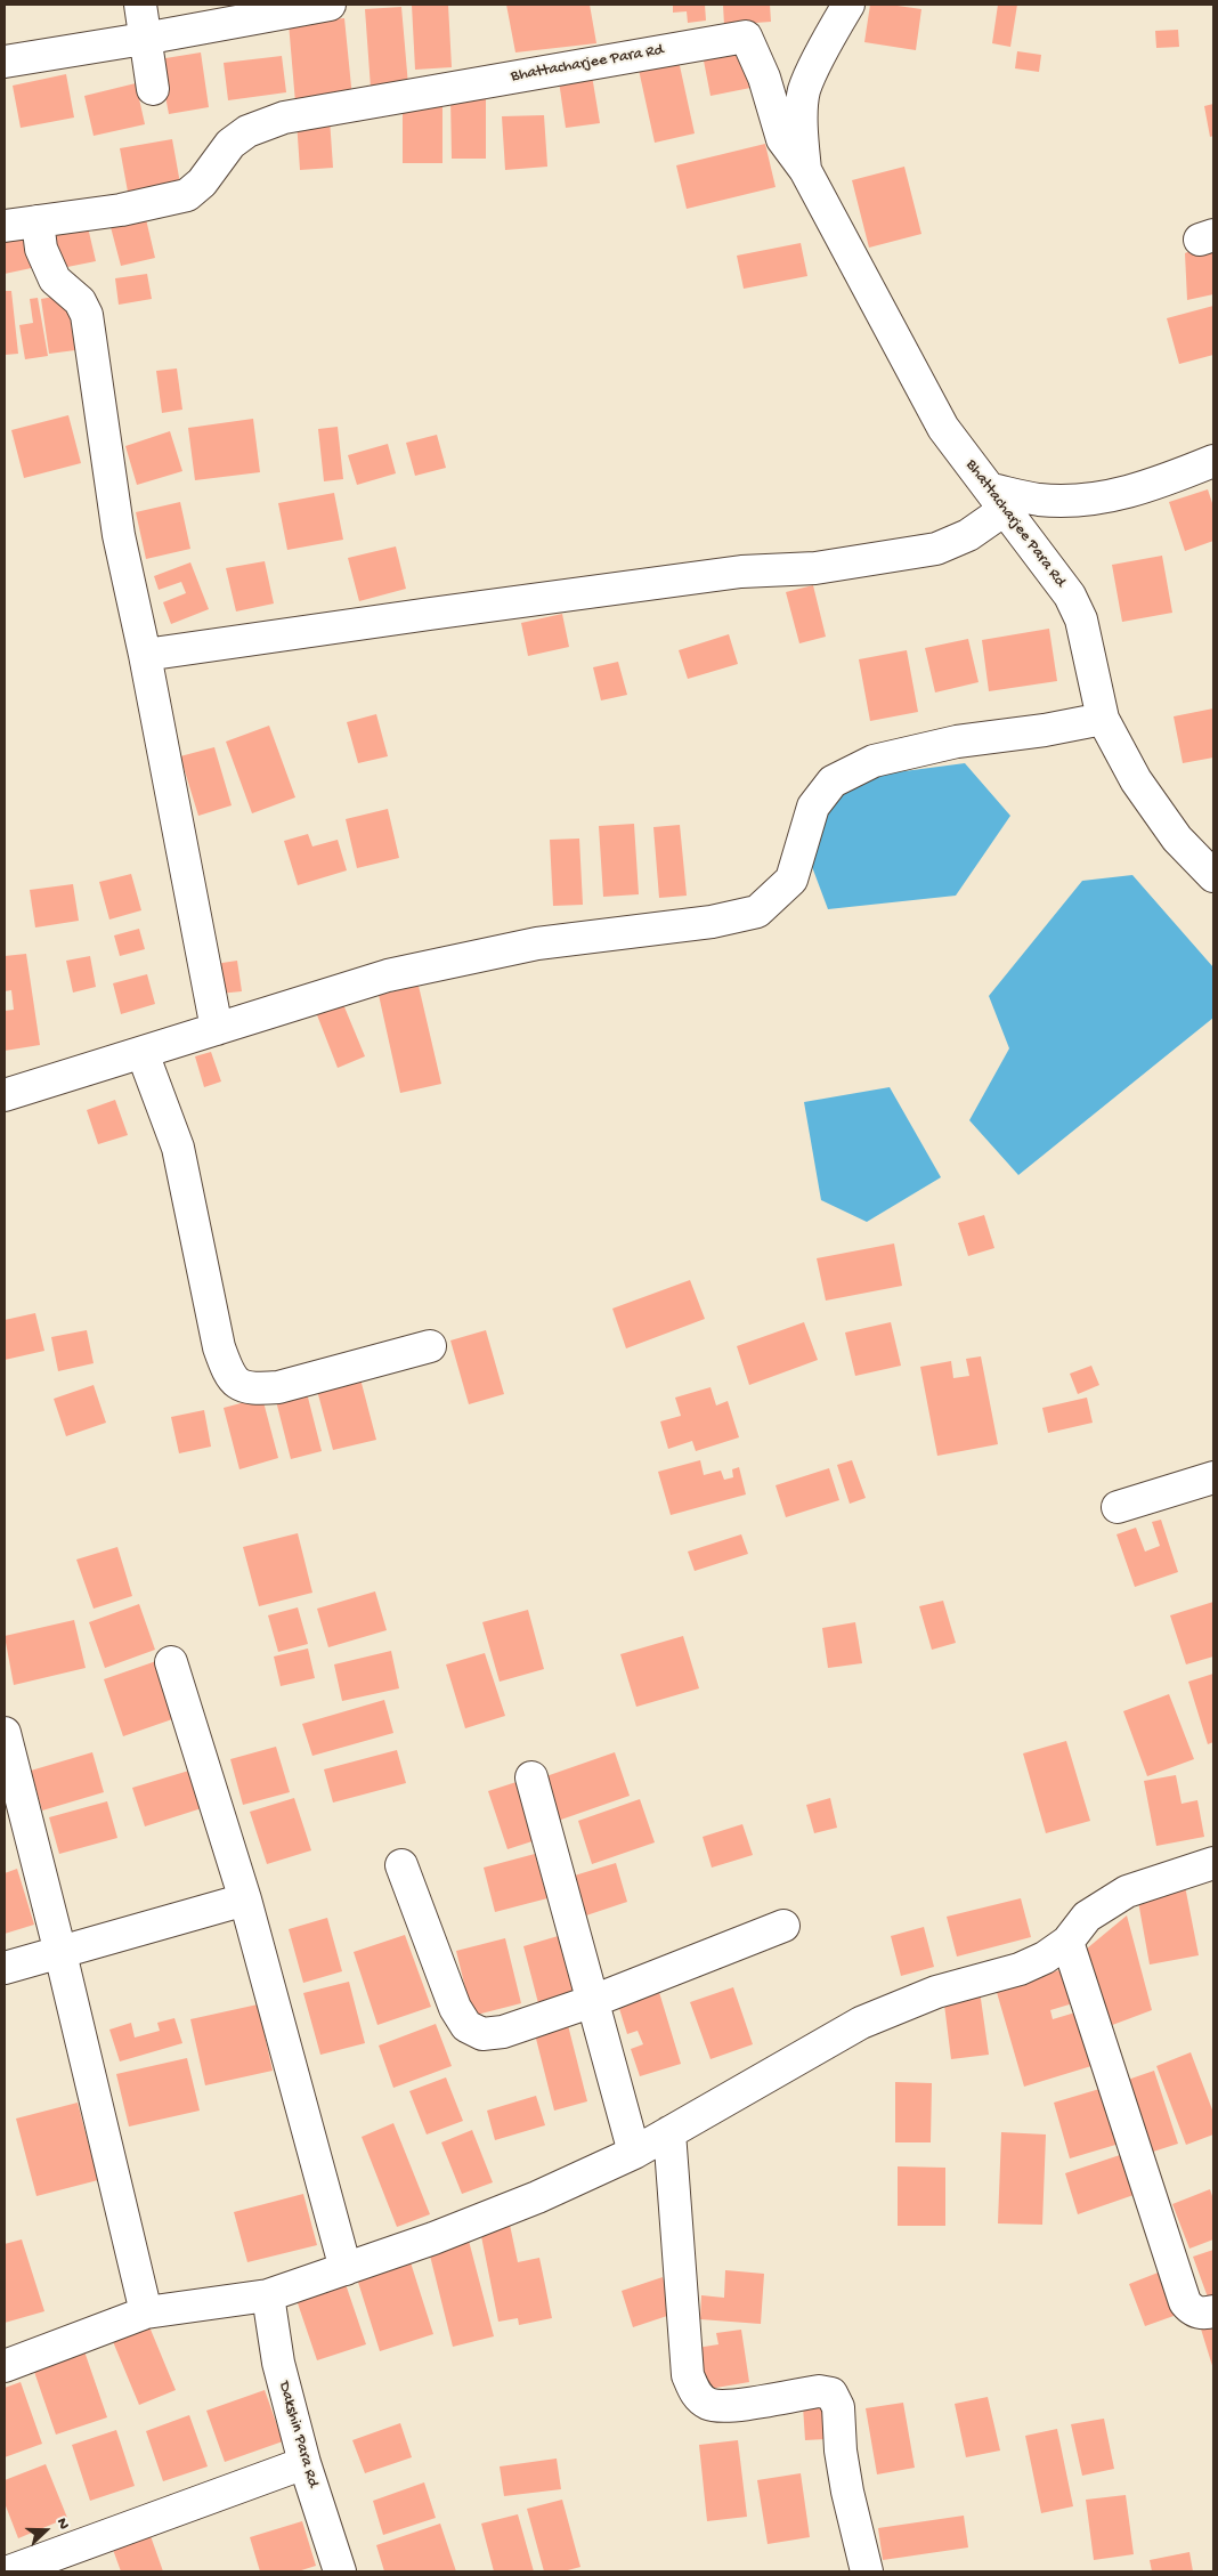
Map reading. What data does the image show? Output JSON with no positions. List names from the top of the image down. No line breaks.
{"streets":{"street":["Bhattacharjee Para Rd","Dakshin Para Rd"]},"north":"right"}
